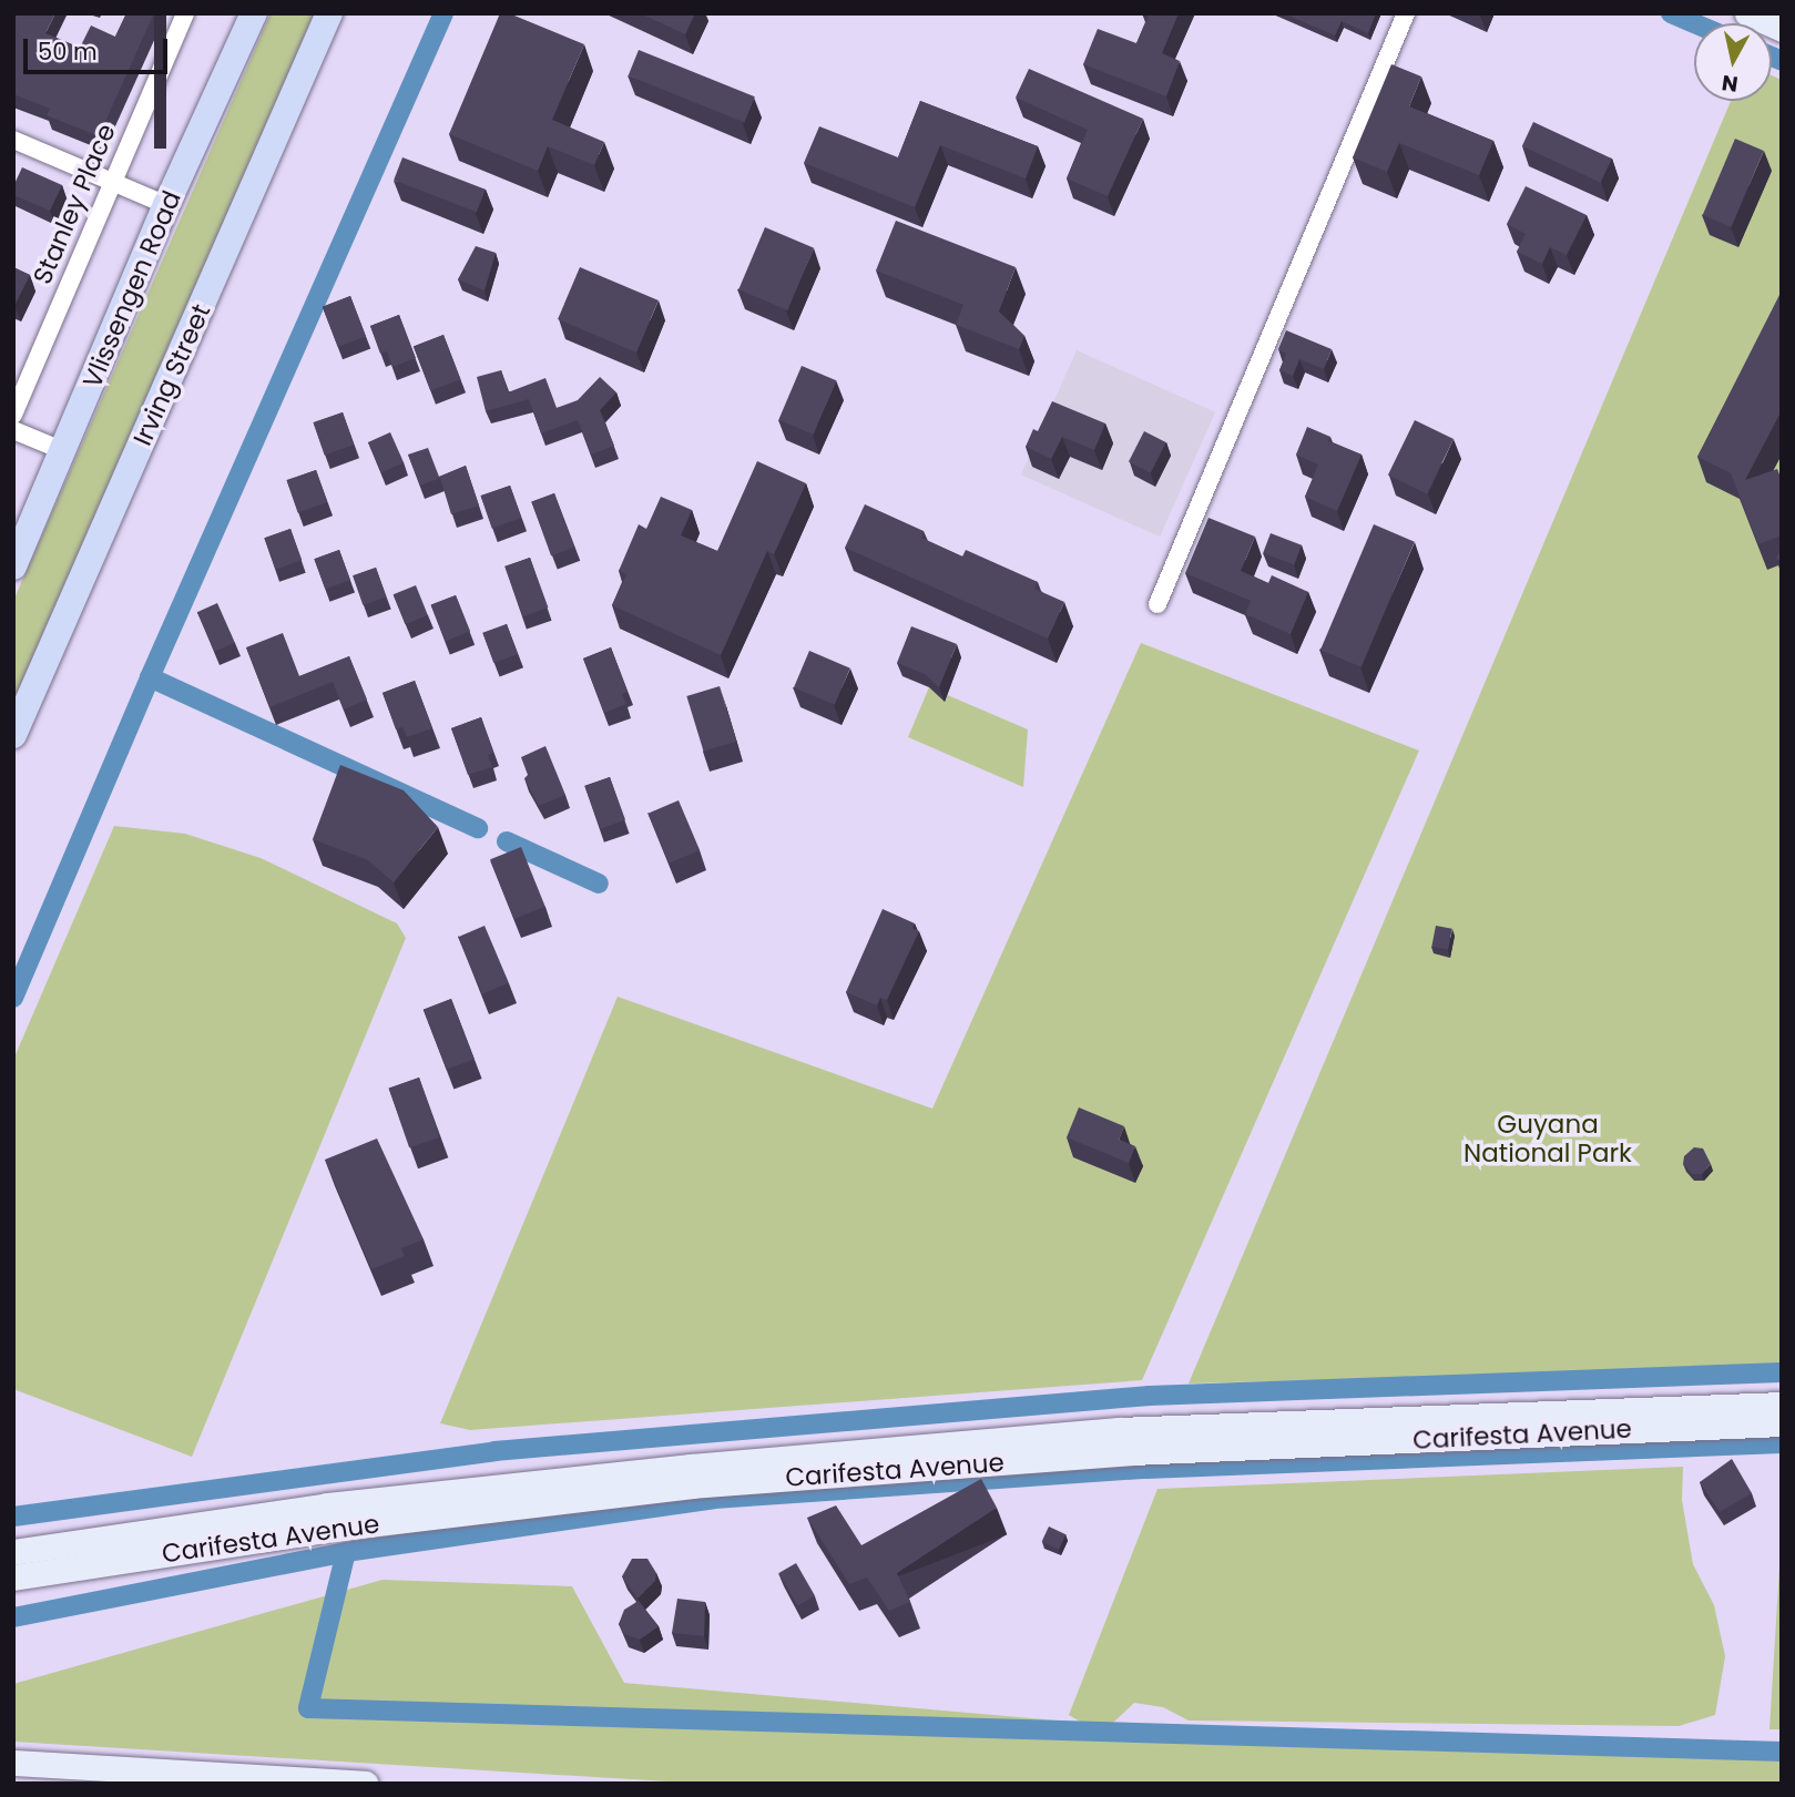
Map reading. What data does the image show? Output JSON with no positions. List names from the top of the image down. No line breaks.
{"streets":{"main road":["Vlissengen Road","Irving Street","Carifesta Avenue"],"street":["Stanley Place"]},"parks":["Guyana National Park"],"scale_bar":"50 m","north":"bottom"}
